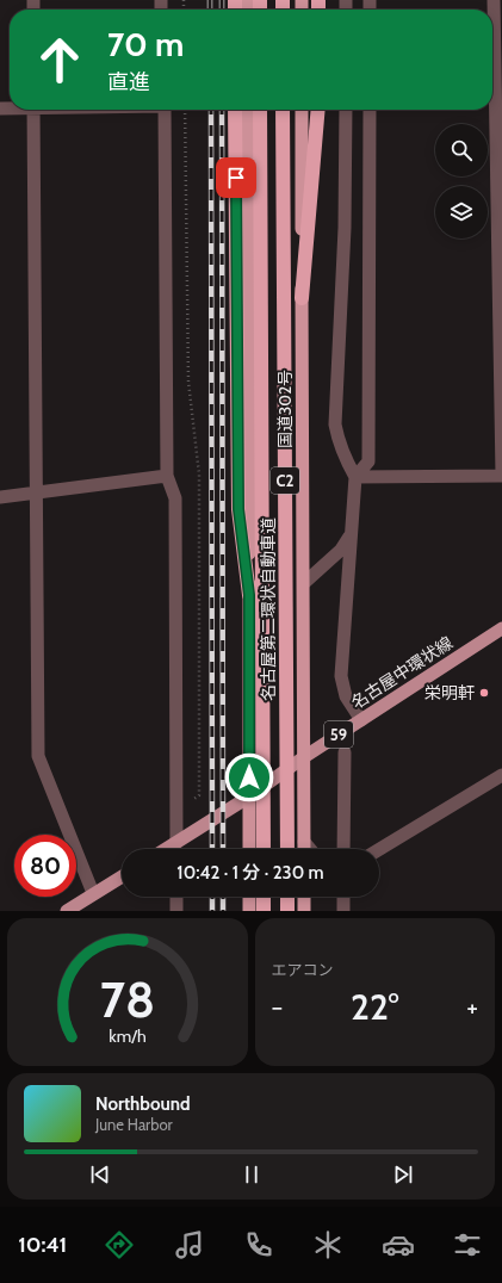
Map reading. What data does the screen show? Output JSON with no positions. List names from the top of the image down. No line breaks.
{"streets":{"highway":["国道302号","C2","名古屋第二環状自動車道"],"main road":["名古屋中環状線","59"]},"crossings":[["国道302号","名古屋中環状線"]],"places":["栄明軒"],"page":{"turn":["70 m","直進"],"limit":"80","trip":"10:42 · 1 分 · 230 m","tile":"エアコン","heat":["−","22°","+"],"song":["Northbound","June Harbor"],"tabs":"10:41","gauge":["78","km/h"]}}
